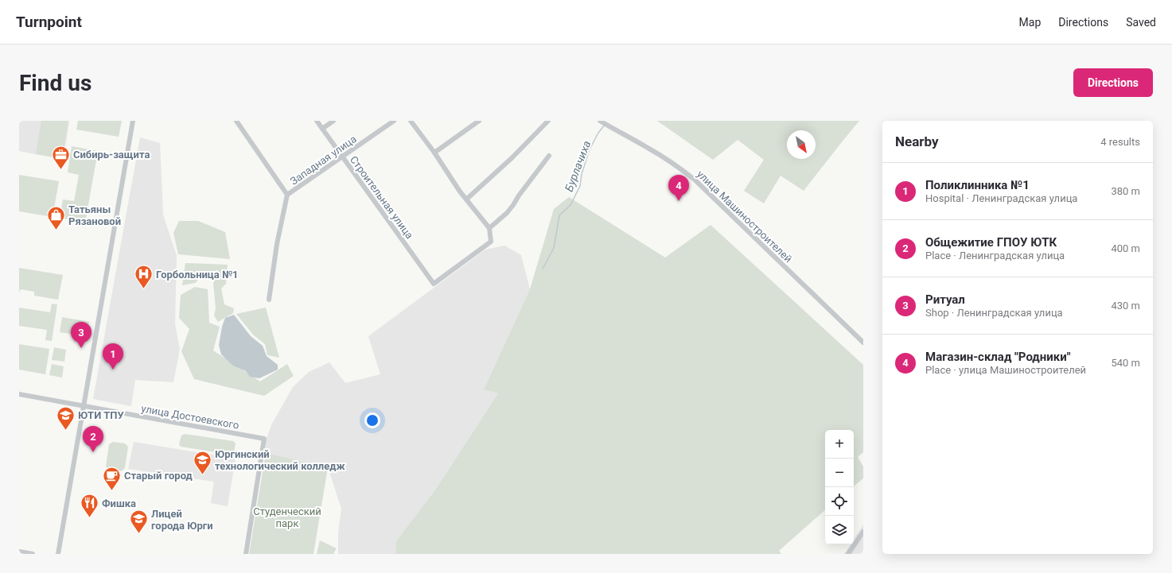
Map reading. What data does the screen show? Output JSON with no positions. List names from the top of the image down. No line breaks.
{"streets":{"street":["Западная улица","Строительная улица","улица Машиностроителей","улица Достоевского"]},"crossings":[["Западная улица","Строительная улица"]],"water":["Бурлачиха"],"parks":["Студенческий парк"],"places":{"office":["Сибирь-защита"],"shop":["Татьяны Рязановой"],"hospital":["Горбольница №1"],"school or university":["ЮТИ ТПУ","Юргинский технологический колледж","Лицей города Юрги"],"cafe":["Старый город"],"restaurant":["Фишка"]},"north":"bottom right","page":{"header":"Turnpoint","nav":["Map","Directions","Saved"],"buttons":"Directions","title":"Find us","heading":["Nearby","4 results"],"list":[{"mark":"1","name":"Поликлинника №1","note":"Hospital · Ленинградская улица","value":"380 m"},{"mark":"2","name":"Общежитие ГПОУ ЮТК","note":"Place · Ленинградская улица","value":"400 m"},{"mark":"3","name":"Ритуал","note":"Shop · Ленинградская улица","value":"430 m"},{"mark":"4","name":"Магазин-склад \"Родники\"","note":"Place · улица Машиностроителей","value":"540 m"}],"pins":["4","3","1","2"],"map_buttons":["+","−"]}}
